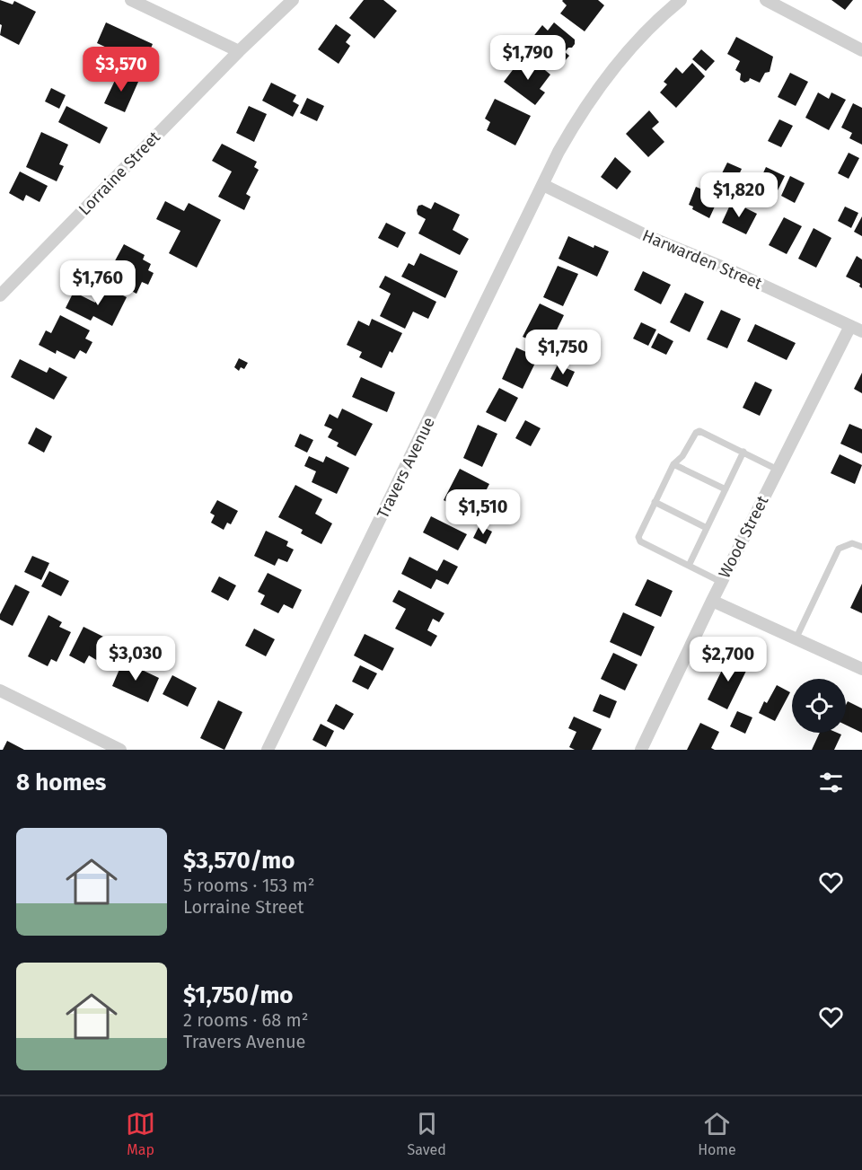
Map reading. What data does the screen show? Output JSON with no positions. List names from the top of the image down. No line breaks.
{"streets":{"street":["Lorraine Street","Harwarden Street","Travers Avenue","Wood Street"]},"crossings":[["Harwarden Street","Travers Avenue"],["Harwarden Street","Wood Street"]],"page":{"price":["$1,790","$3,570","$1,820","$1,760","$1,750","$1,510","$3,030","$2,700"],"heading":"8 homes","list":[{"name":"$3,570/mo","note":"5 rooms · 153 m² · Lorraine Street"},{"name":"$1,750/mo","note":"2 rooms · 68 m² · Travers Avenue"}],"tabs":["Map","Saved","Home"]}}
